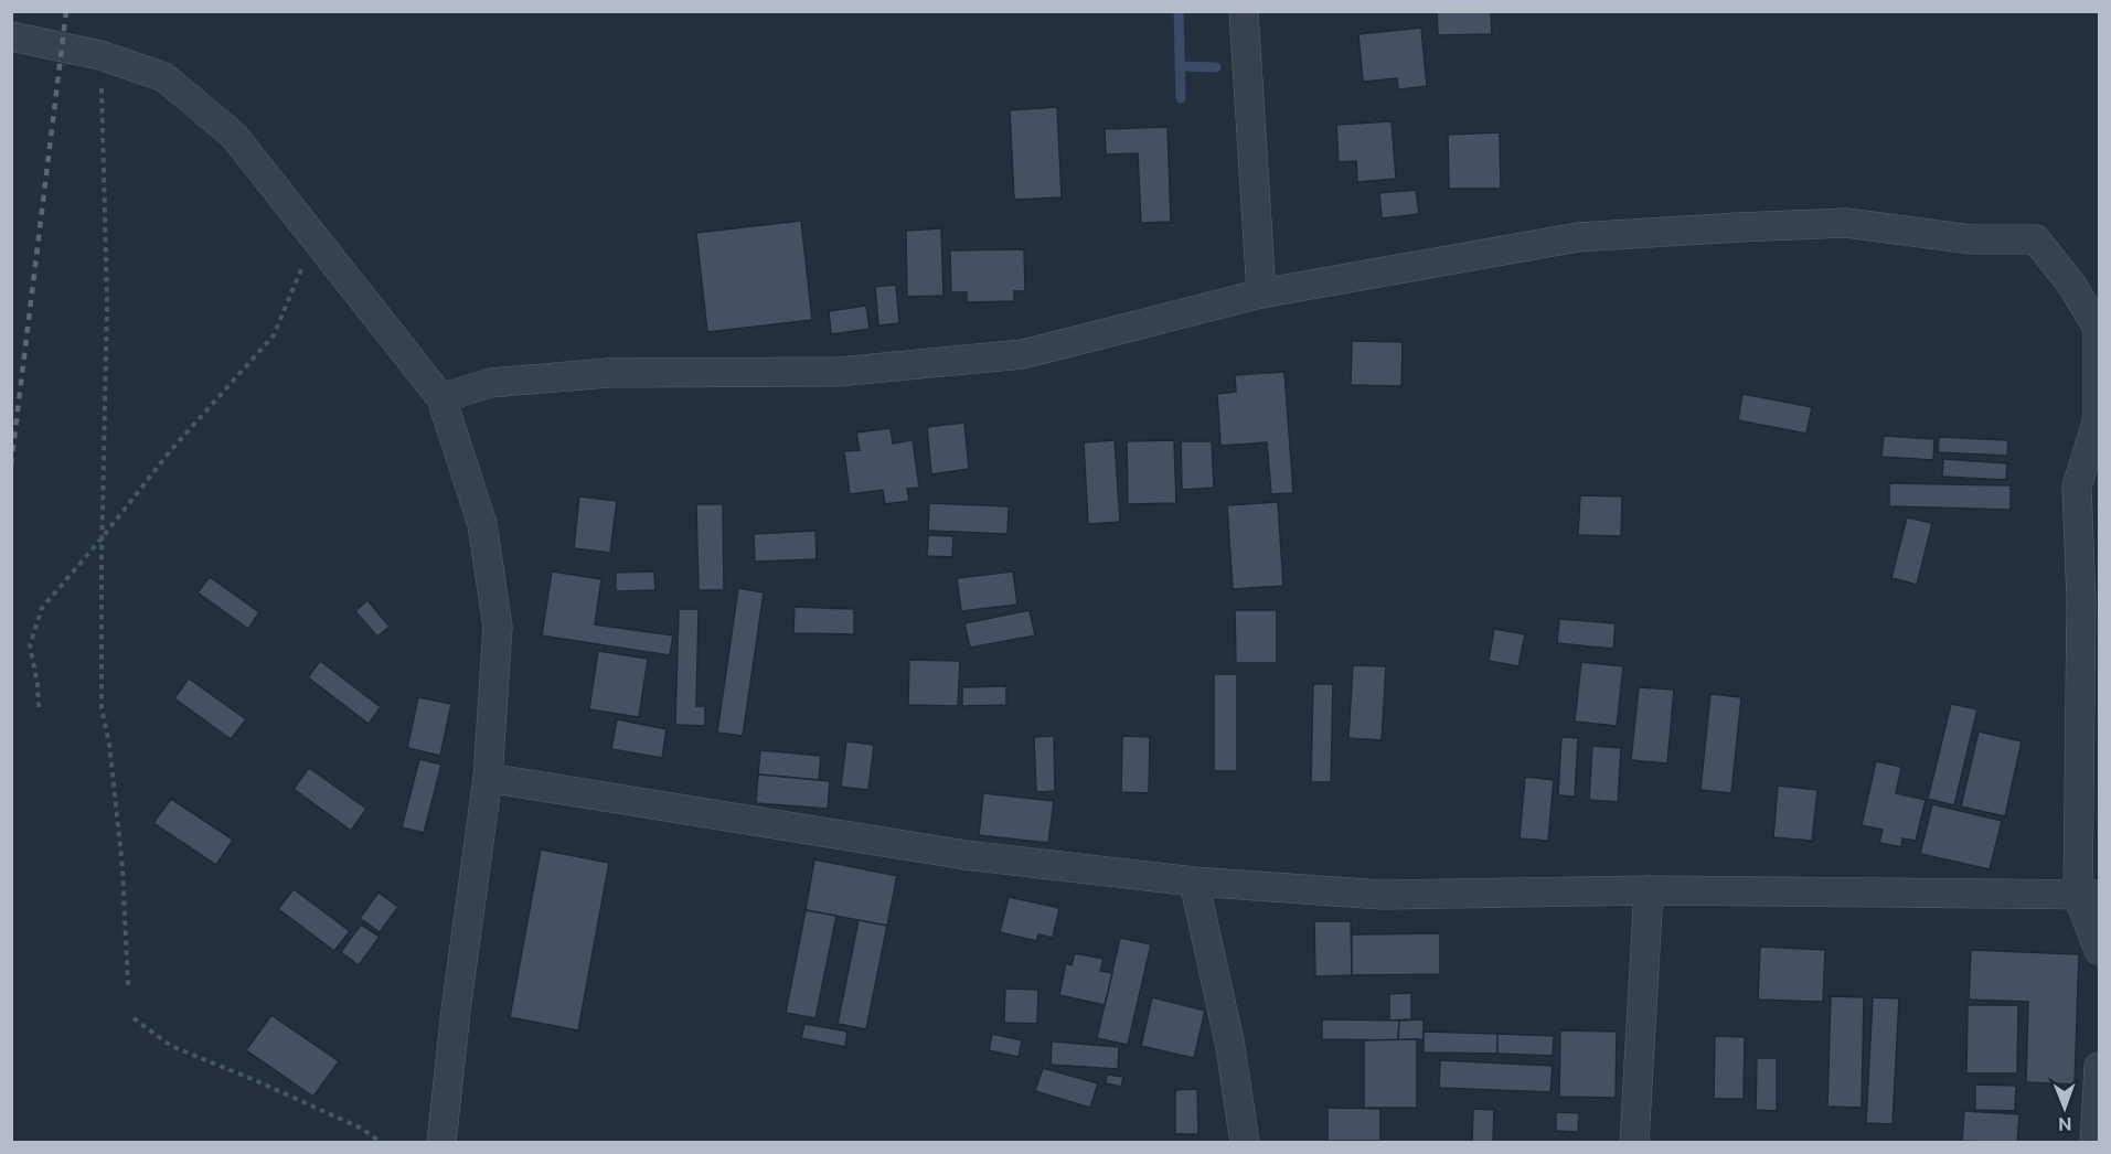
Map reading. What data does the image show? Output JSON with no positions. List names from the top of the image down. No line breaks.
{"north":"bottom"}
